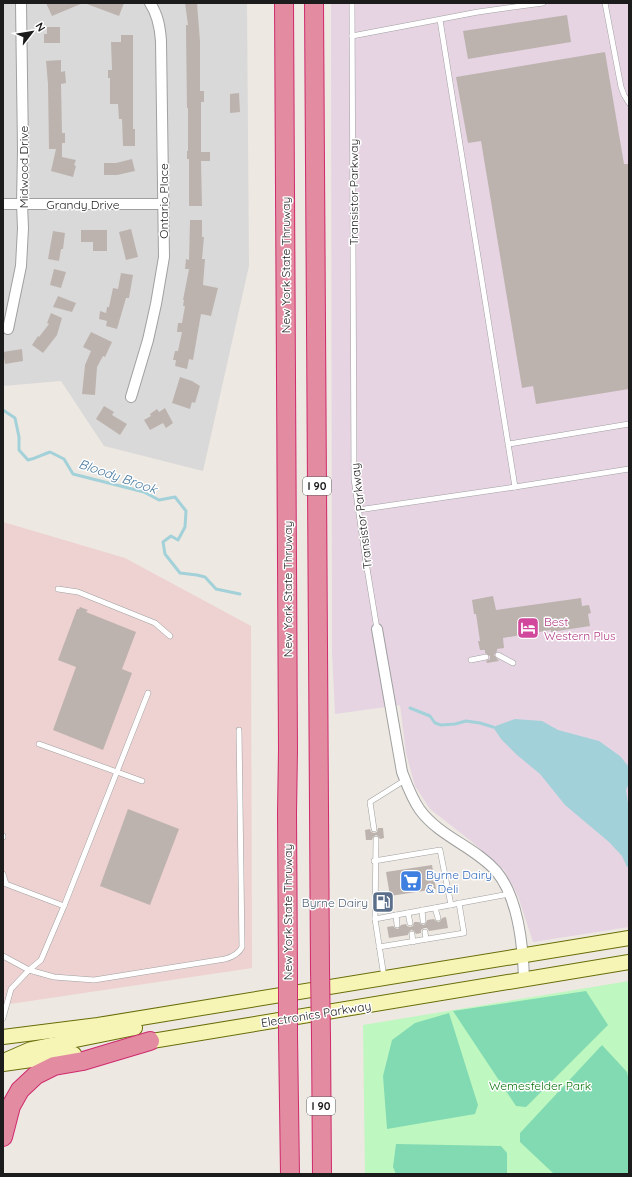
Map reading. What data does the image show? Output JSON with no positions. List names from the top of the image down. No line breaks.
{"streets":{"highway":["New York State Thruway","I 90"],"main road":["Electronics Parkway"],"street":["Midwood Drive","Transistor Parkway","Ontario Place","Grandy Drive"]},"crossings":[["Midwood Drive","Grandy Drive"],["Transistor Parkway","Electronics Parkway"],["Ontario Place","Grandy Drive"]],"water":["Bloody Brook"],"parks":["Wemesfelder Park"],"places":{"hotel":["Best Western Plus"],"supermarket":["Byrne Dairy & Deli"],"fuel station":["Byrne Dairy"]},"north":"top right"}
